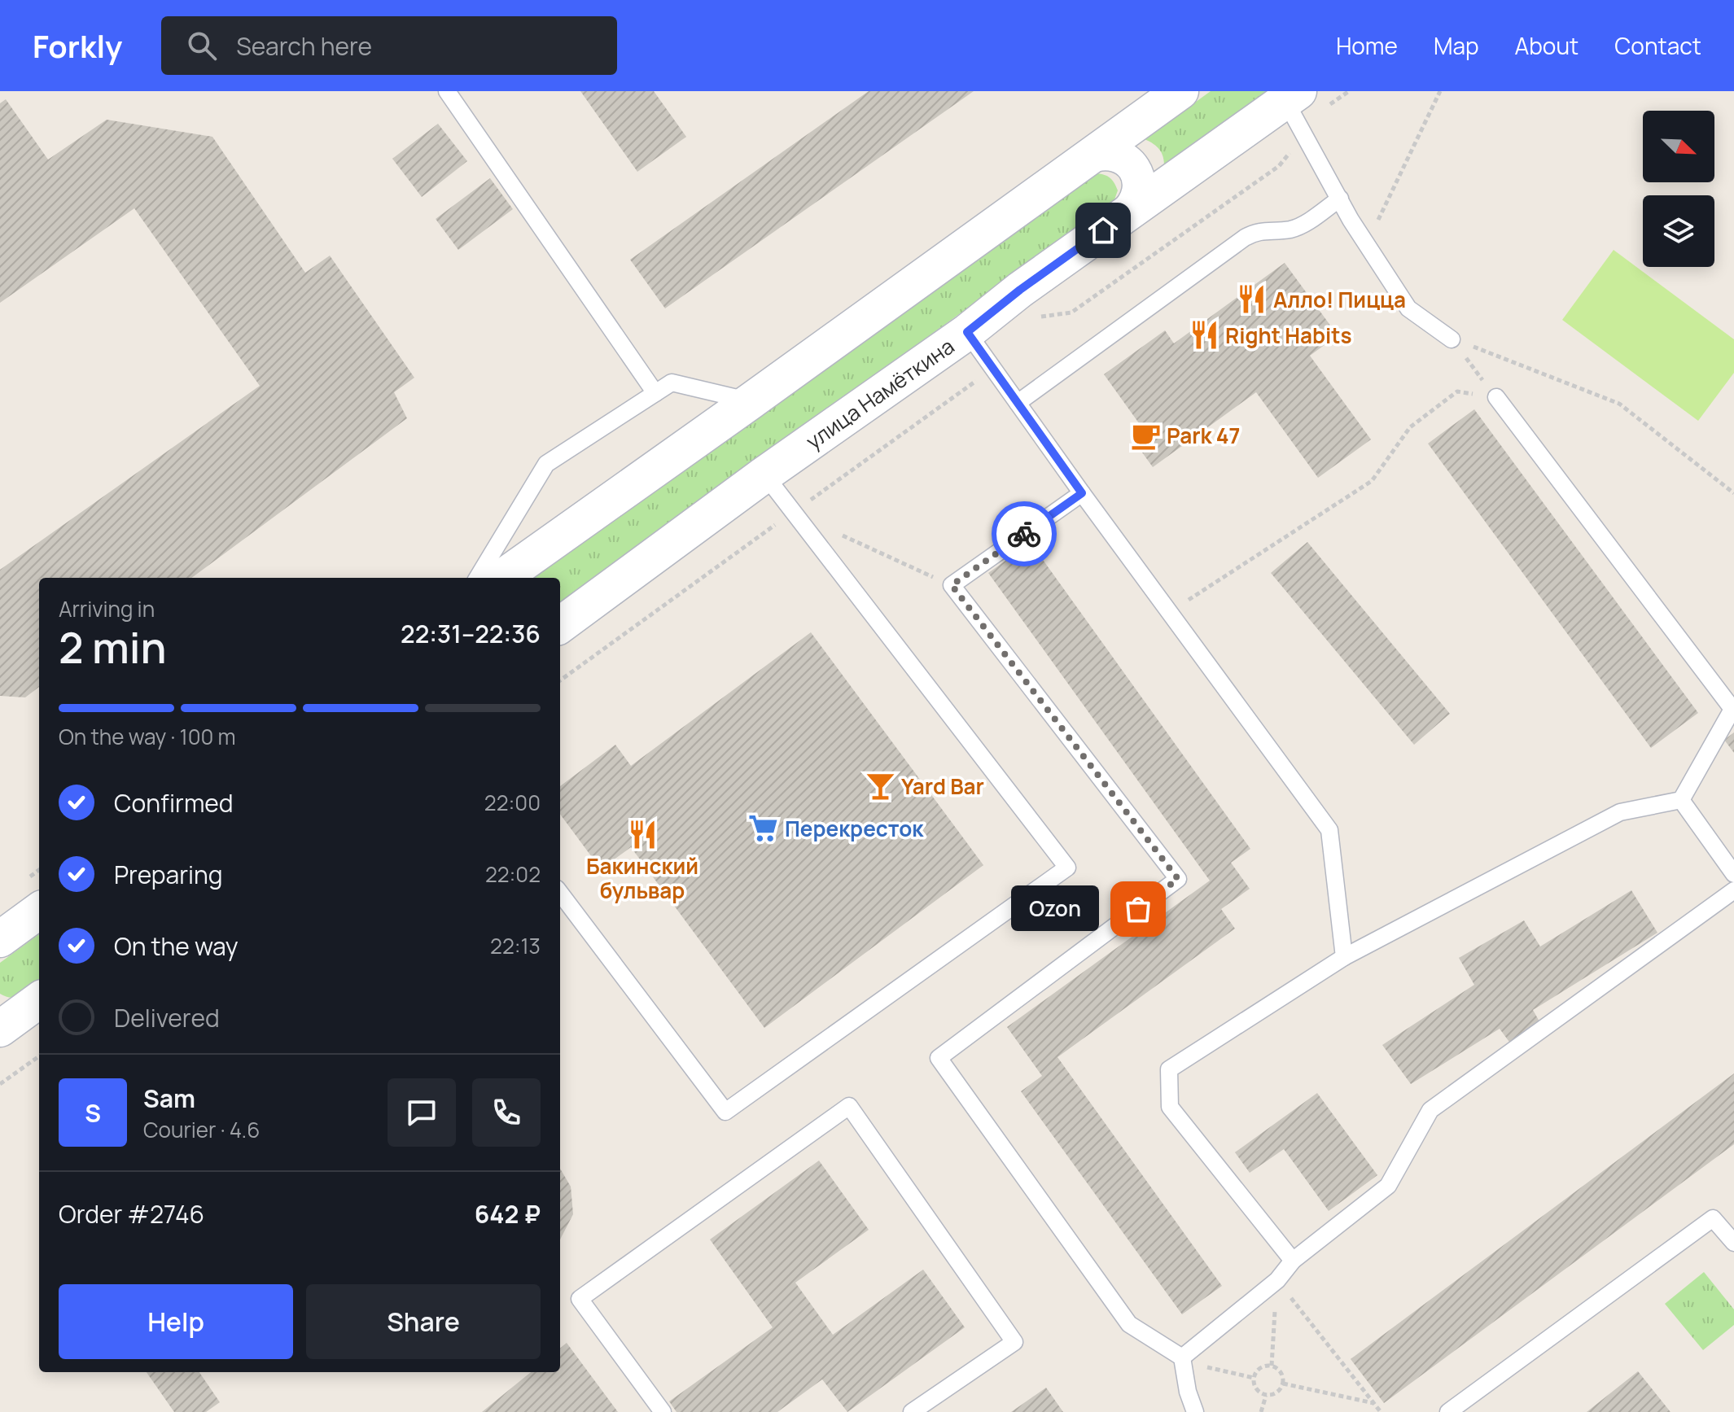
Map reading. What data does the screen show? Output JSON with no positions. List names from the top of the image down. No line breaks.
{"streets":{"street":["улица Намёткина"]},"places":{"restaurant":["Алло! Пицца","Right Habits","Бакинский бульвар"],"cafe":["Park 47"],"bar":["Yard Bar"],"supermarket":["Перекресток"],"other":["Ozon"]},"north":"bottom right","page":{"header":"Forkly","search":"Search here","nav":["Home","Map","About","Contact"],"heading":["2 min","Arriving in","22:31–22:36"],"panel":["Sam","Courier · 4.6","Order #2746","642 ₽"],"bar":"On the way · 100 m","list":[["Confirmed","22:00"],["Preparing","22:02"],["On the way","22:13"],"Delivered"],"bubble":"Ozon","round":"S","buttons":["Help","Share"]}}
